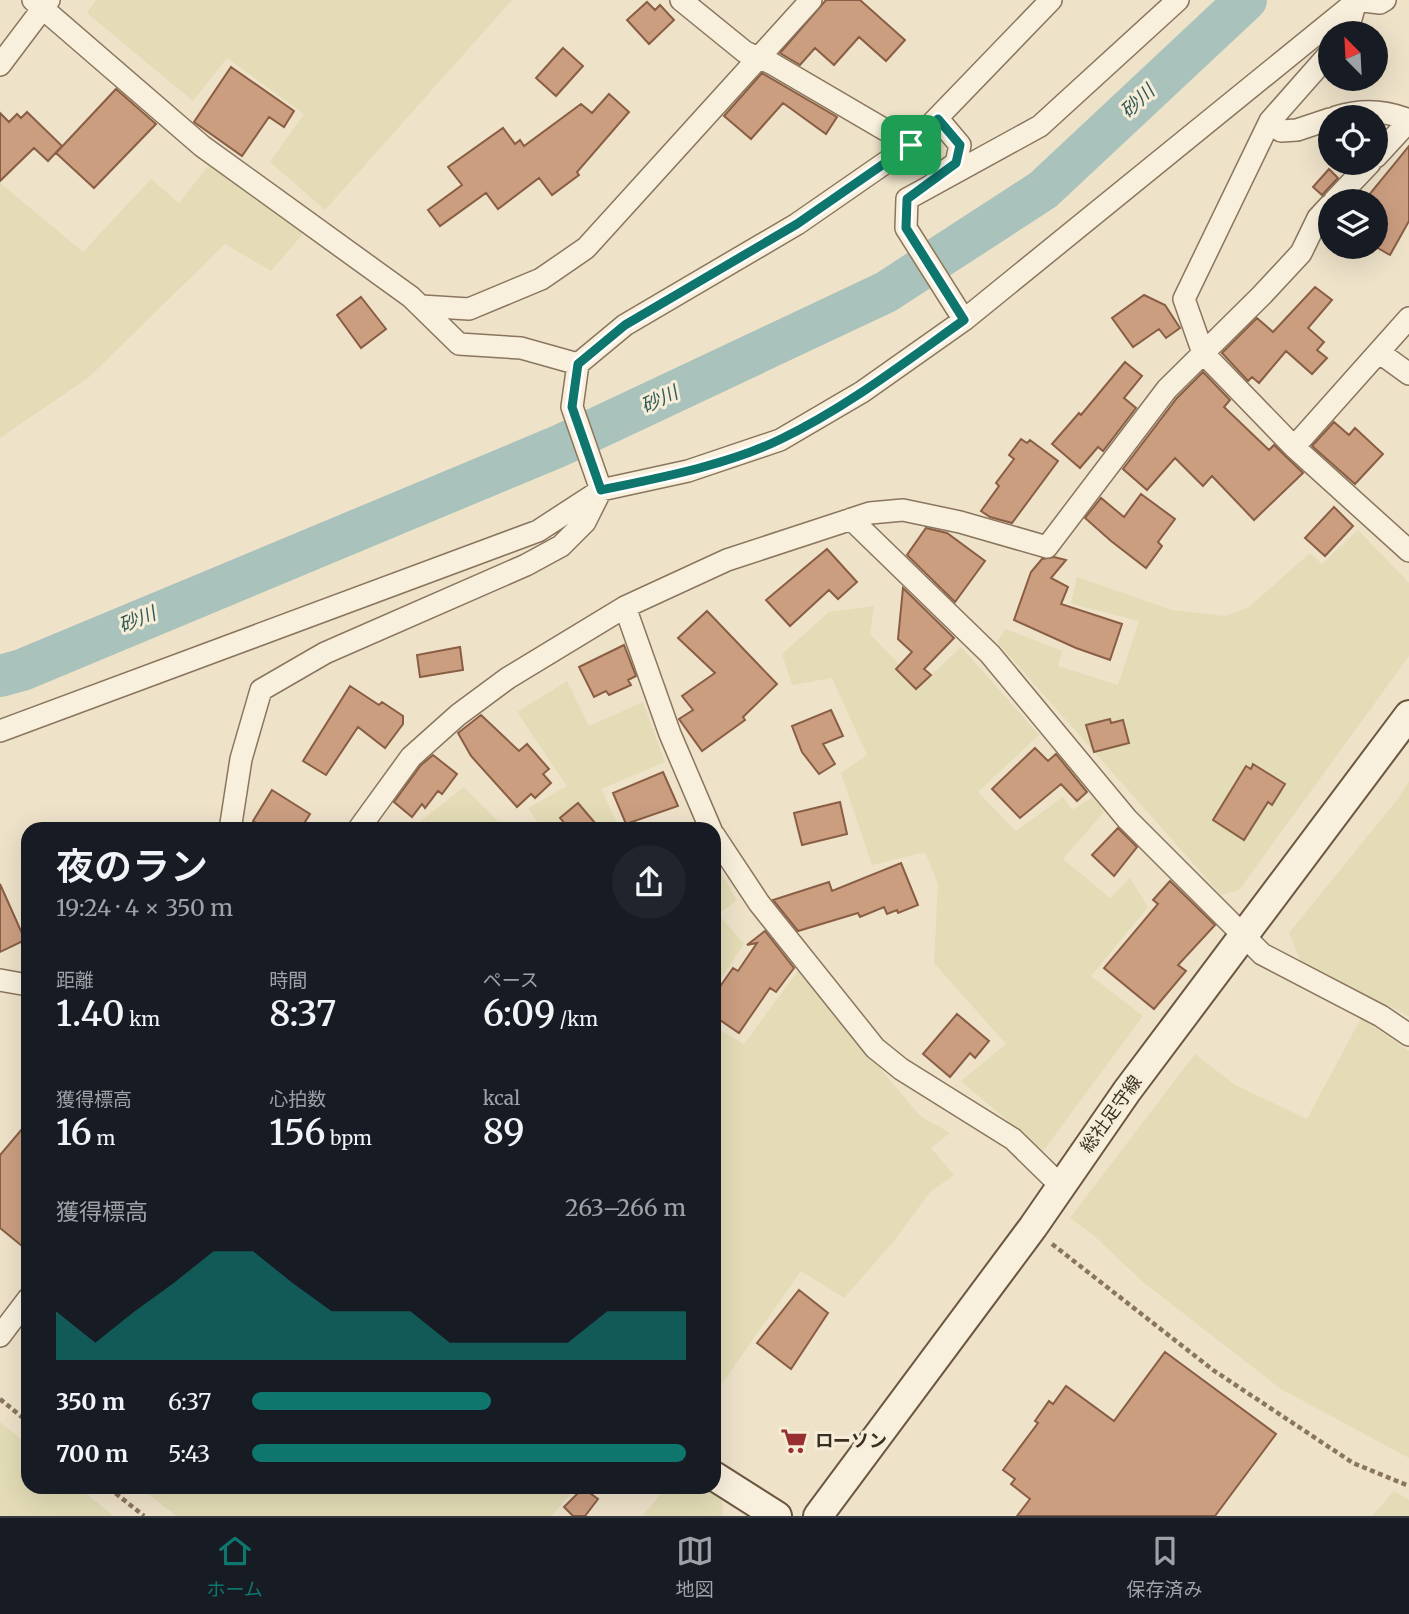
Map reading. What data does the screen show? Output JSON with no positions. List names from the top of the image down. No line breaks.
{"streets":{"main road":["総社足守線"]},"water":["砂川"],"places":{"supermarket":["ローソン"]},"north":"top left","page":{"heading":["夜のラン","19:24 · 4 × 350 m"],"stats":[["距離","1.40 km"],["時間","8:37"],["ペース","6:09 /km"],["獲得標高","16 m"],["心拍数","156 bpm"],["kcal","89"]],"chart":["獲得標高","263–266 m"],"list":[{"name":"350 m","note":"6:37"},{"name":"700 m","note":"5:43"}],"tabs":["ホーム","地図","保存済み"]}}
